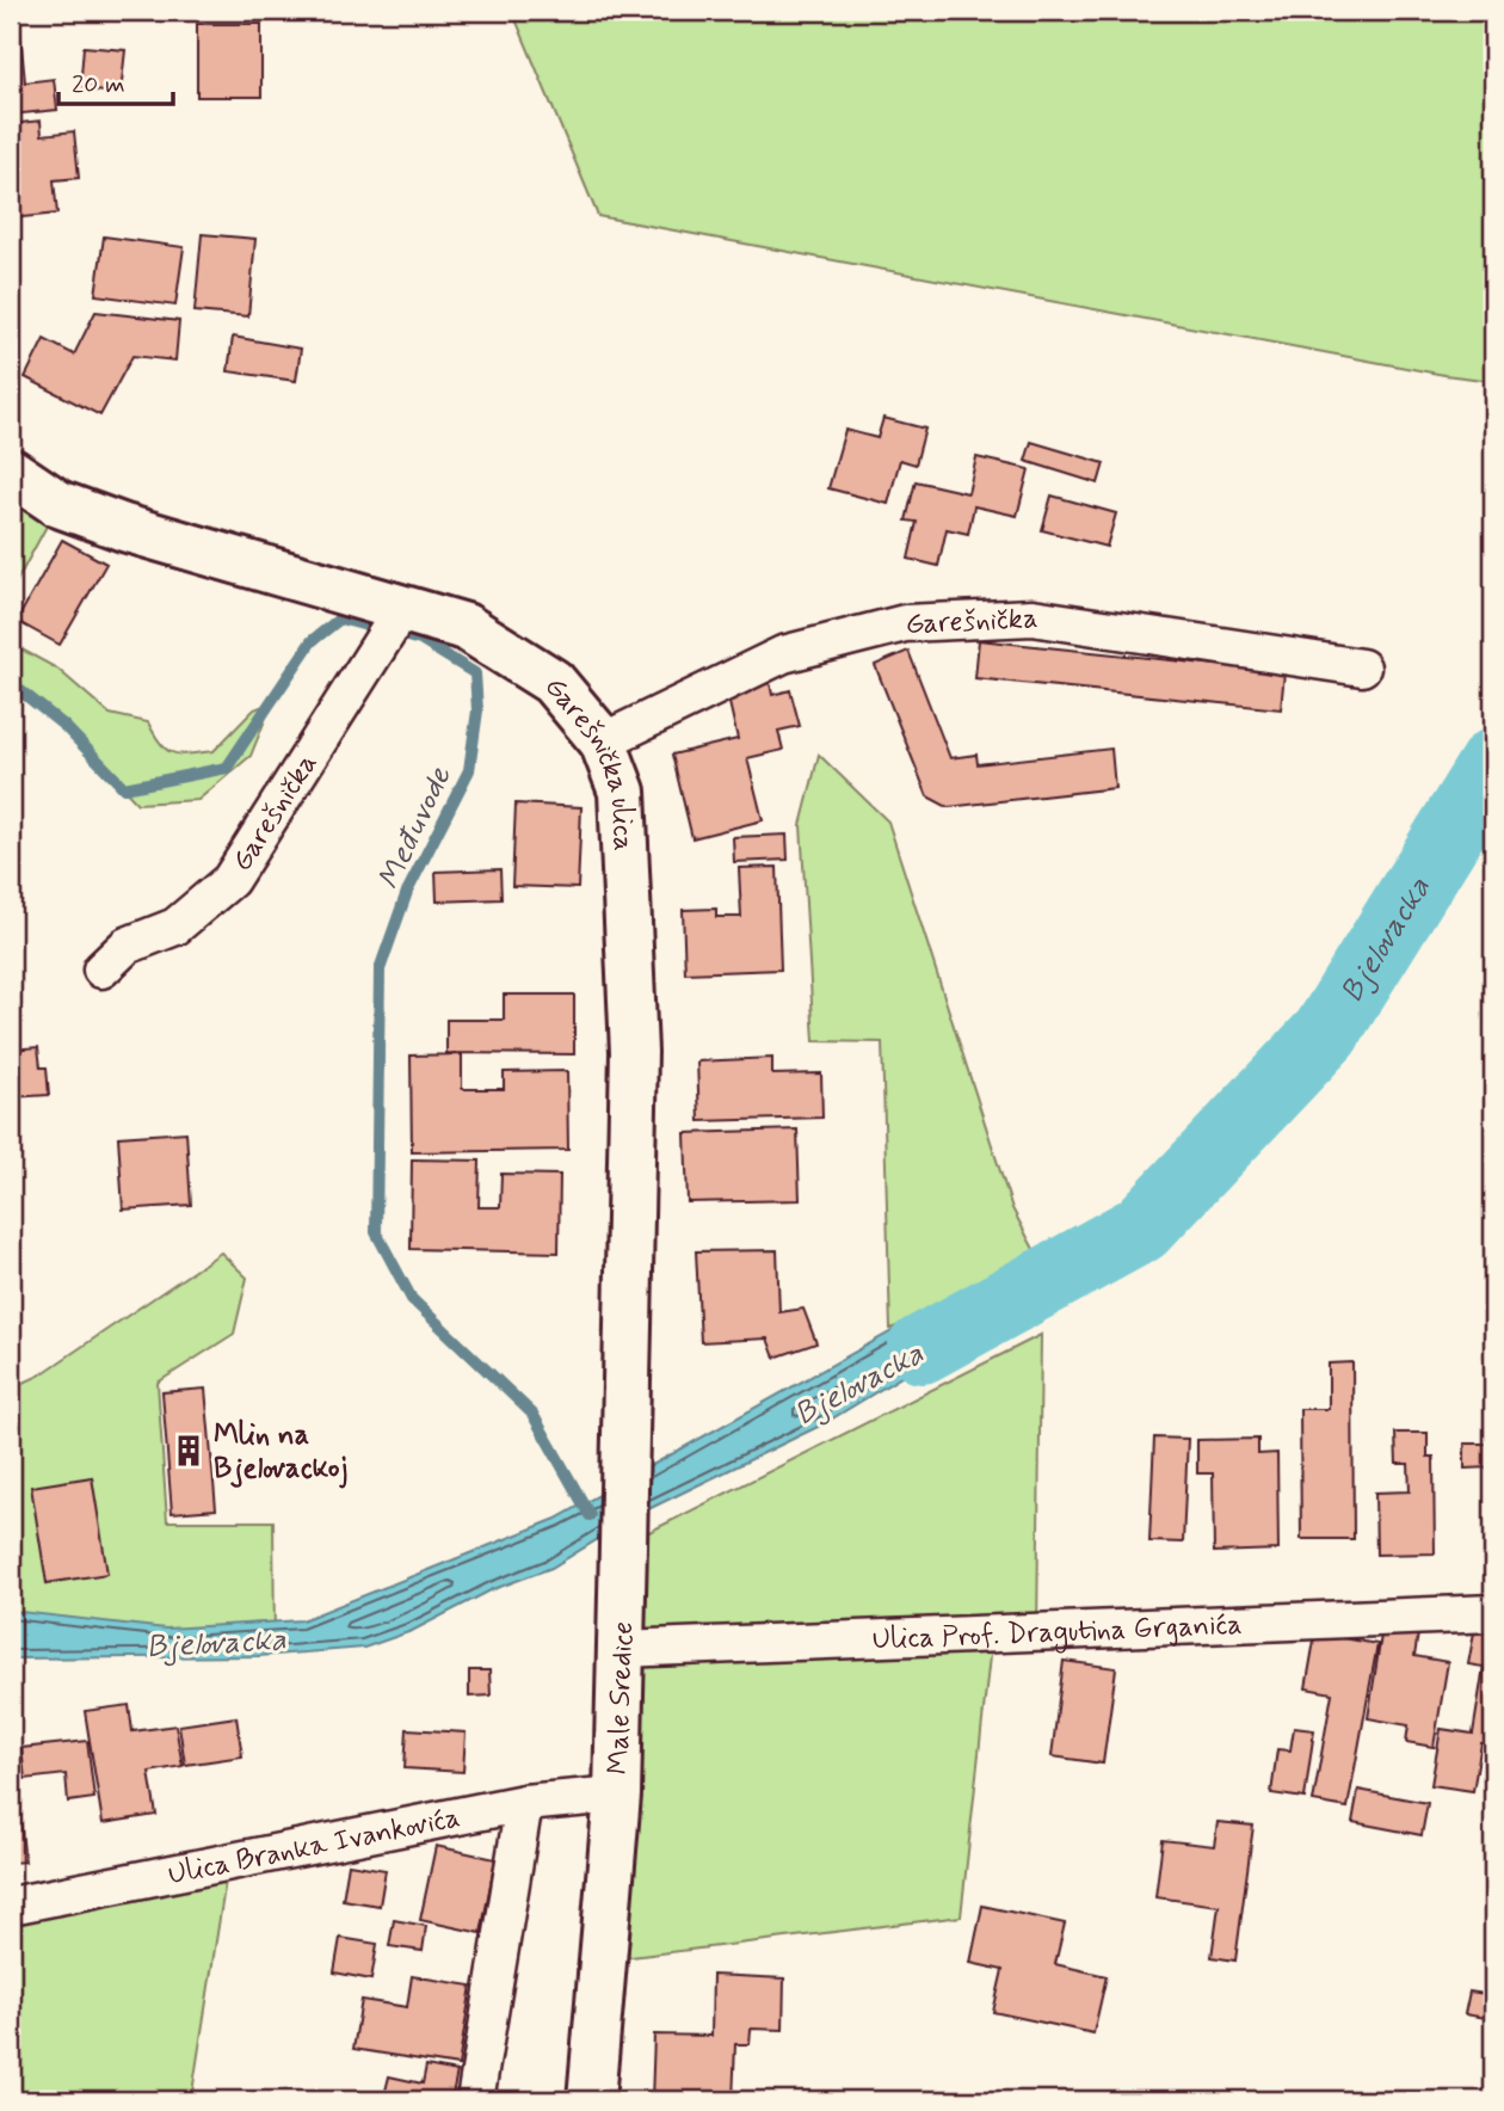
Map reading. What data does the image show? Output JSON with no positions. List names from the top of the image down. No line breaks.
{"streets":{"main road":["Garešnička ulica","Male Sredice"],"street":["Garešnička","Ulica Prof. Dragutina Grganića","Ulica Branka Ivankovića"]},"crossings":[["Garešnička","Garešnička ulica"],["Garešnička ulica","Male Sredice"],["Ulica Prof. Dragutina Grganića","Male Sredice"],["Male Sredice","Ulica Branka Ivankovića"]],"water":["Međuvode","Bjelovacka"],"places":{"building":["Mlin na Bjelovackoj"]},"scale_bar":"20 m"}
